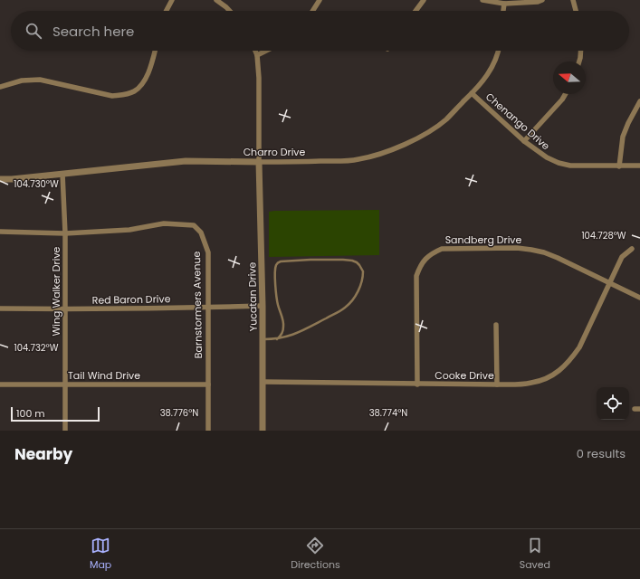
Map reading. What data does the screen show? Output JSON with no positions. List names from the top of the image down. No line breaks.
{"streets":{"street":["Chenango Drive","Charro Drive","Sandberg Drive","Wing Walker Drive","Yucatan Drive","Red Baron Drive","Barnstormers Avenue","Tail Wind Drive","Cooke Drive"]},"crossings":[["Chenango Drive","Charro Drive"],["Charro Drive","Wing Walker Drive"],["Charro Drive","Yucatan Drive"],["Sandberg Drive","Cooke Drive"],["Wing Walker Drive","Red Baron Drive"],["Wing Walker Drive","Barnstormers Avenue"],["Wing Walker Drive","Tail Wind Drive"],["Yucatan Drive","Red Baron Drive"],["Yucatan Drive","Cooke Drive"],["Red Baron Drive","Barnstormers Avenue"],["Barnstormers Avenue","Tail Wind Drive"]],"scale_bar":"100 m","north":"left","page":{"search":"Search here","scale":"100 m","heading":["Nearby","0 results"],"nav":["Map","Directions","Saved"]},"coordinates":["104.730°W","104.728°W","104.732°W","38.776°N","38.774°N"]}
